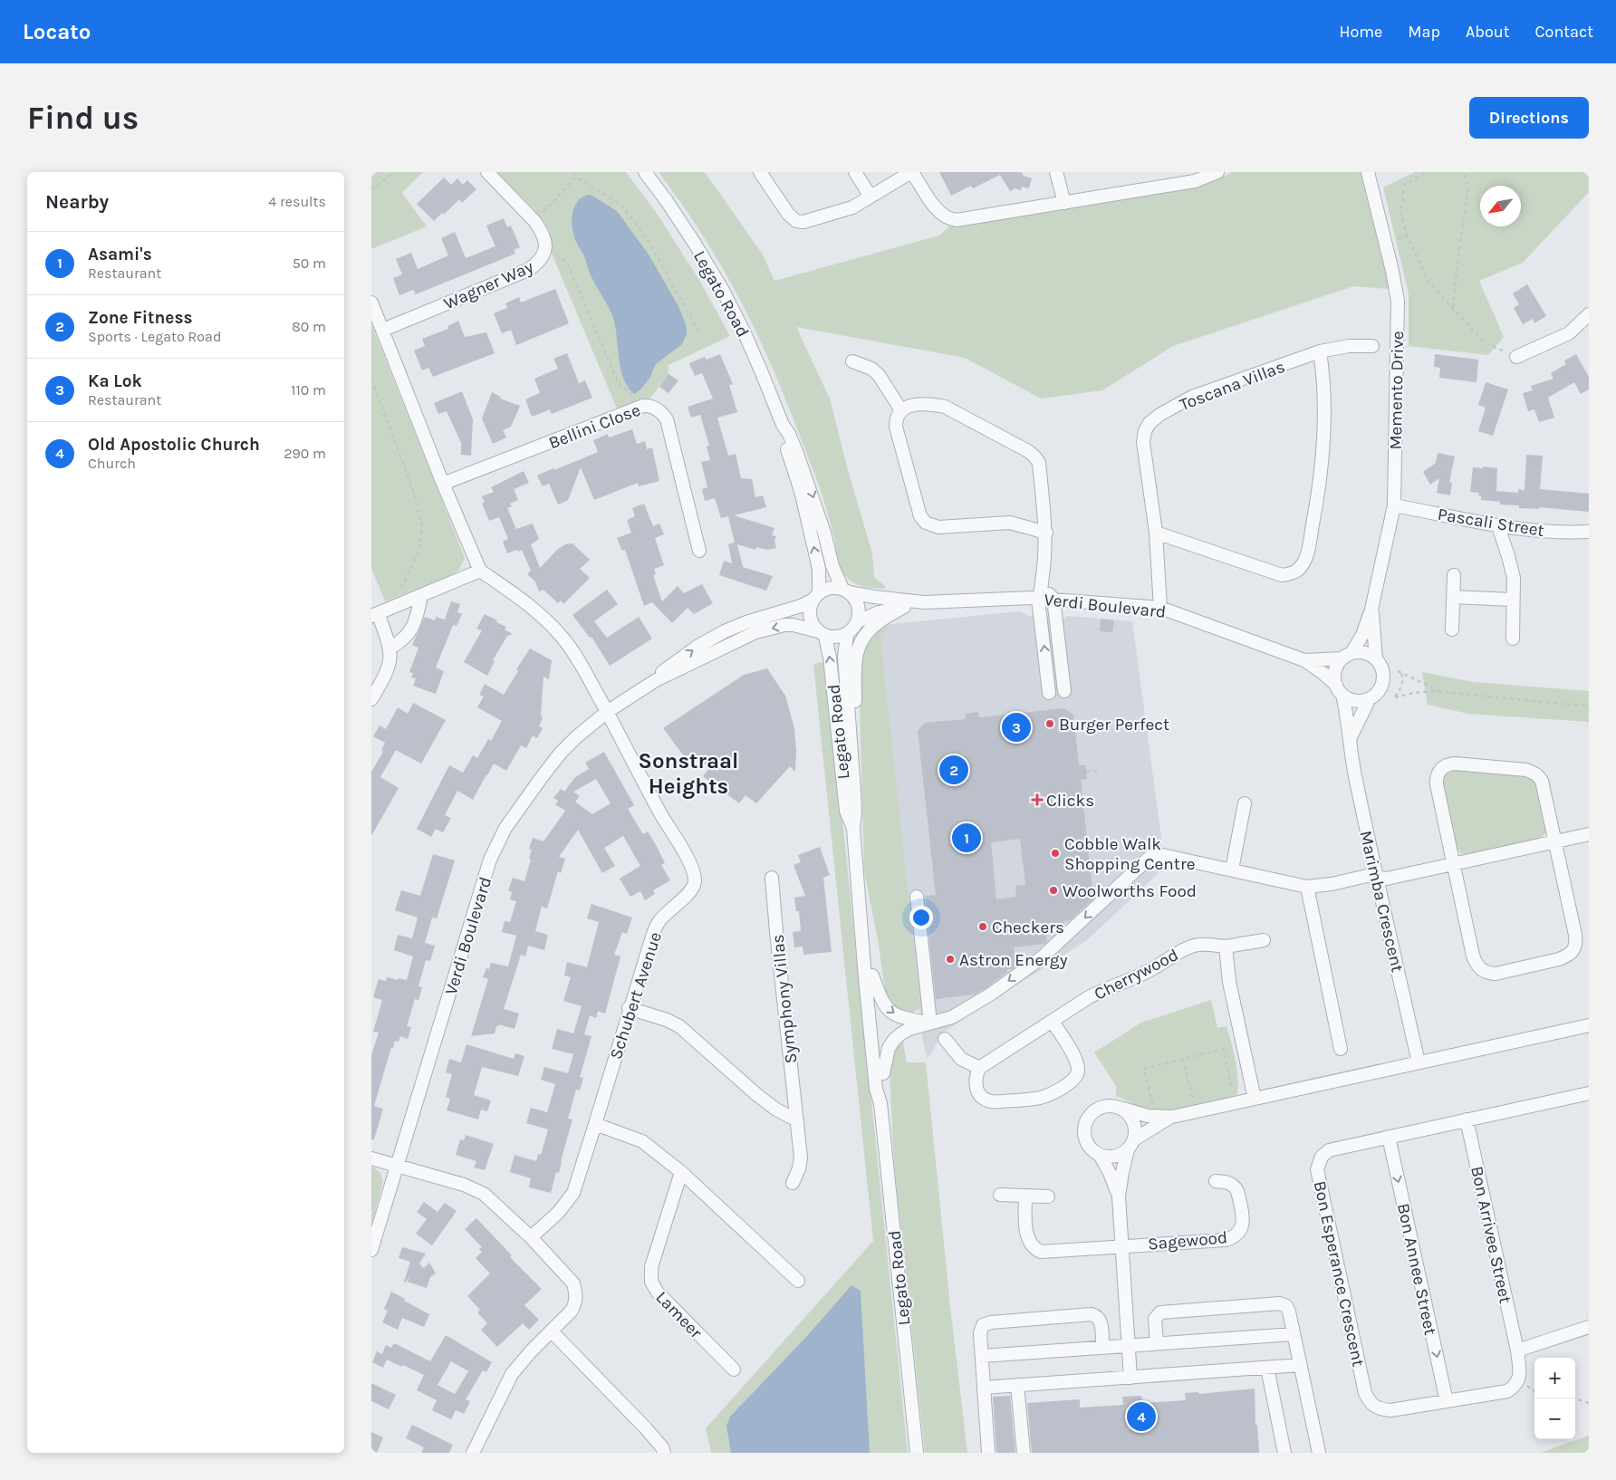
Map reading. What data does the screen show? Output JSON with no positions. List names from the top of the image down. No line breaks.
{"streets":{"street":["Wagner Way","Legato Road","Toscana Villas","Memento Drive","Bellini Close","Pascali Street","Verdi Boulevard","Marimba Crescent","Cherrywood","Schubert Avenue","Symphony Villas","Bon Arrivee Street","Sagewood","Bon Annee Street","Bon Esperance Crescent","Lameer"]},"crossings":[["Legato Road","Verdi Boulevard"],["Toscana Villas","Verdi Boulevard"],["Memento Drive","Pascali Street"],["Memento Drive","Verdi Boulevard"],["Memento Drive","Marimba Crescent"],["Verdi Boulevard","Marimba Crescent"],["Verdi Boulevard","Schubert Avenue"],["Bon Arrivee Street","Bon Esperance Crescent"],["Bon Annee Street","Bon Esperance Crescent"]],"one_way":["Bon Annee Street"],"districts":["Sonstraal Heights"],"places":{"other":["Burger Perfect","Cobble Walk Shopping Centre","Woolworths Food","Checkers","Astron Energy"],"health":["Clicks"]},"north":"bottom left","page":{"header":"Locato","nav":["Home","Map","About","Contact"],"buttons":"Directions","title":"Find us","heading":["Nearby","4 results"],"list":[{"mark":"1","name":"Asami's","note":"Restaurant","value":"50 m"},{"mark":"2","name":"Zone Fitness","note":"Sports · Legato Road","value":"80 m"},{"mark":"3","name":"Ka Lok","note":"Restaurant","value":"110 m"},{"mark":"4","name":"Old Apostolic Church","note":"Church","value":"290 m"}],"pins":["3","2","1","4"],"map_buttons":["+","−"]}}
